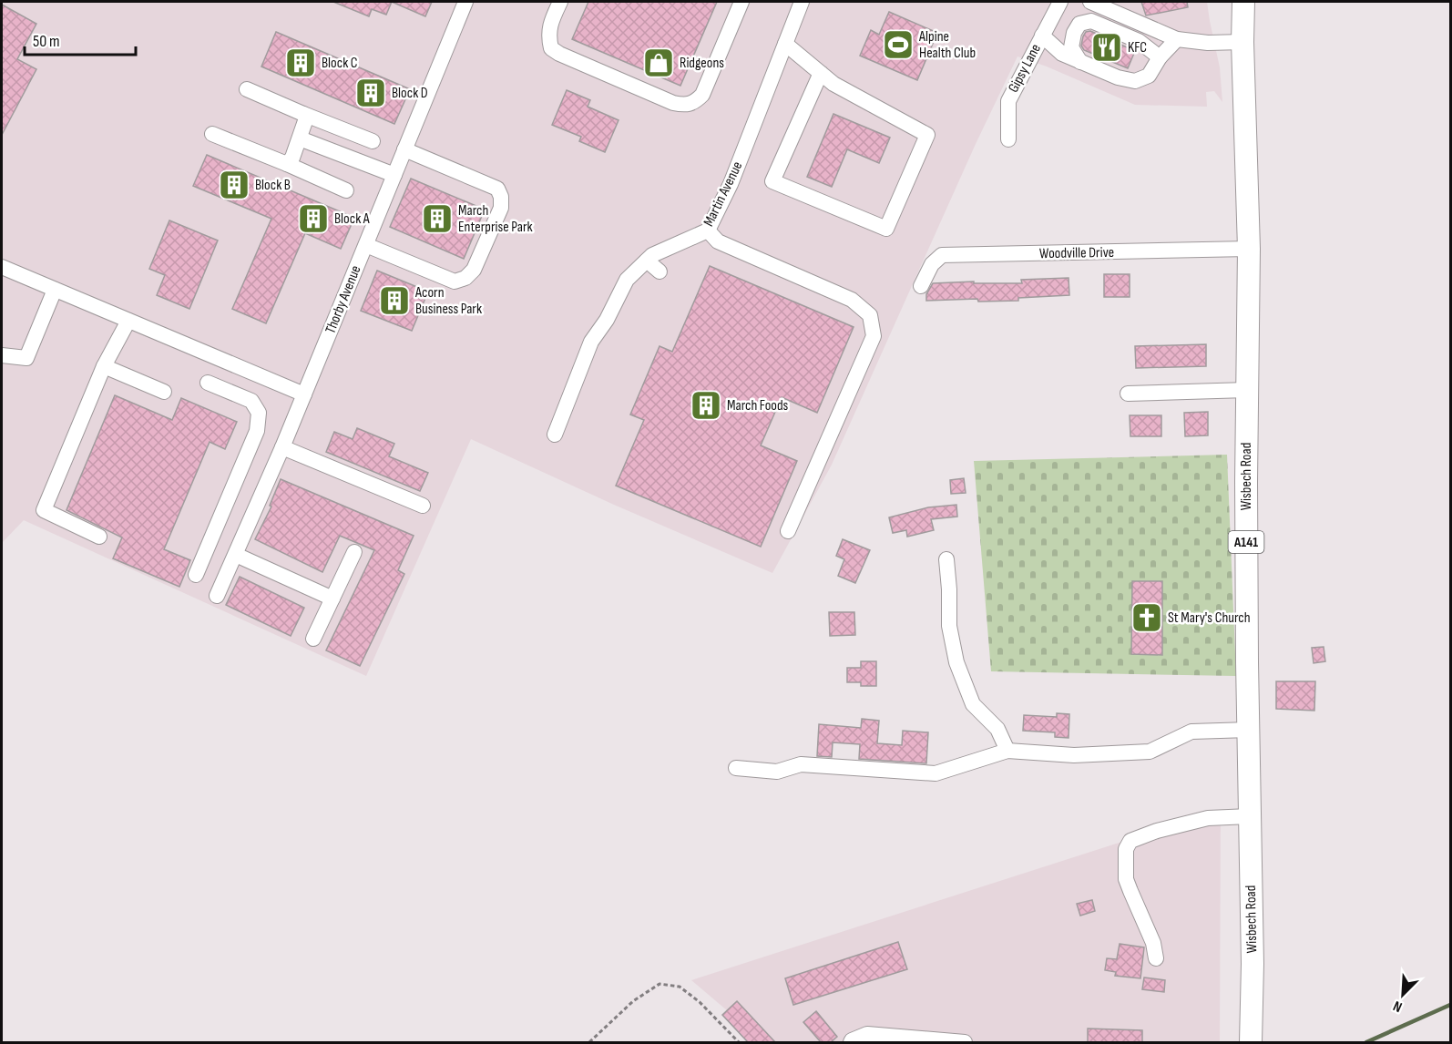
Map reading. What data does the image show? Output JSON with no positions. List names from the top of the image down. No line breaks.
{"streets":{"highway":["Wisbech Road","A141"],"street":["Gipsy Lane","Martin Avenue","Woodville Drive","Thorby Avenue"]},"crossings":[["Woodville Drive","Wisbech Road"],["Wisbech Road","A141"]],"places":{"sports":["Alpine Health Club"],"restaurant":["KFC"],"building":["Block C","Block D","Block B","Block A","March Enterprise Park","Acorn Business Park","March Foods"],"shop":["Ridgeons"],"church":["St Mary's Church"]},"scale_bar":"50 m","north":"bottom left"}
